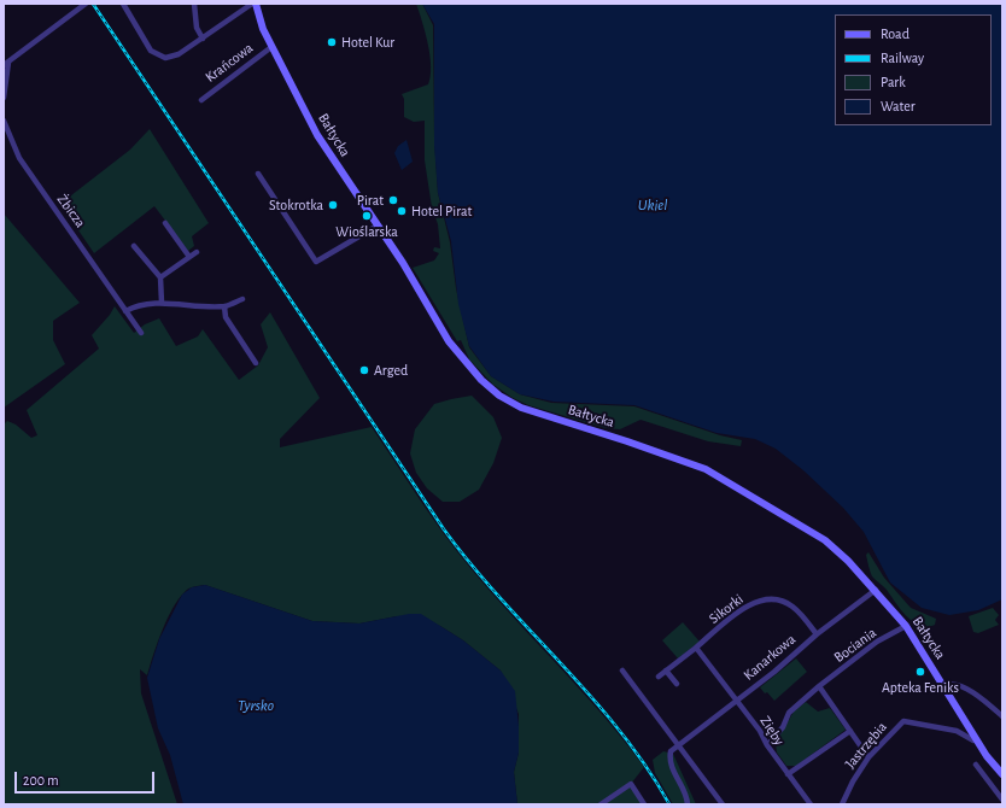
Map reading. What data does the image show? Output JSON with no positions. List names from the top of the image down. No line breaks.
{"streets":{"main road":["Bałtycka"],"street":["Krańcowa","Żbicza","Sikorki","Bociania","Kanarkowa","Zięby","Jastrzębia"]},"crossings":[["Krańcowa","Bałtycka"],["Bałtycka","Bociania"],["Bałtycka","Kanarkowa"],["Bałtycka","Jastrzębia"],["Sikorki","Kanarkowa"],["Bociania","Zięby"],["Kanarkowa","Zięby"]],"water":["Ukiel","Tyrsko"],"places":["Hotel Kur","Pirat","Stokrotka","Hotel Pirat","Wioślarska","Arged","Apteka Feniks"],"legend":["Road","Railway","Park","Water"],"scale_bar":"200 m"}
